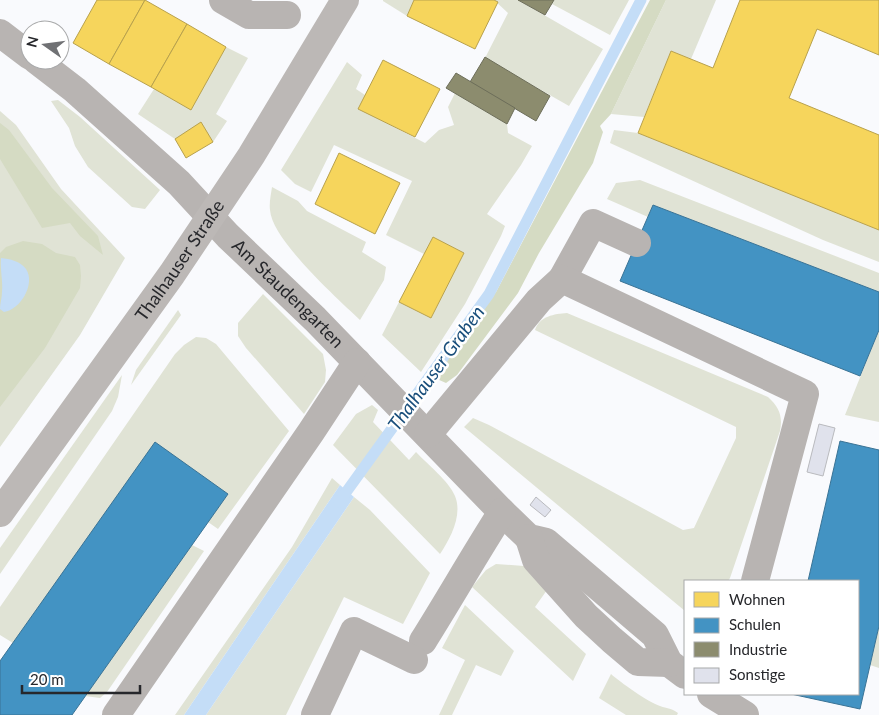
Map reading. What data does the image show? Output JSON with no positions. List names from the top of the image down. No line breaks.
{"streets":{"main road":["Thalhauser Straße"],"street":["Am Staudengarten"]},"crossings":[["Thalhauser Straße","Am Staudengarten"]],"water":["Thalhauser Graben"],"legend":["Wohnen","Schulen","Industrie","Sonstige"],"scale_bar":"20 m","north":"left"}
